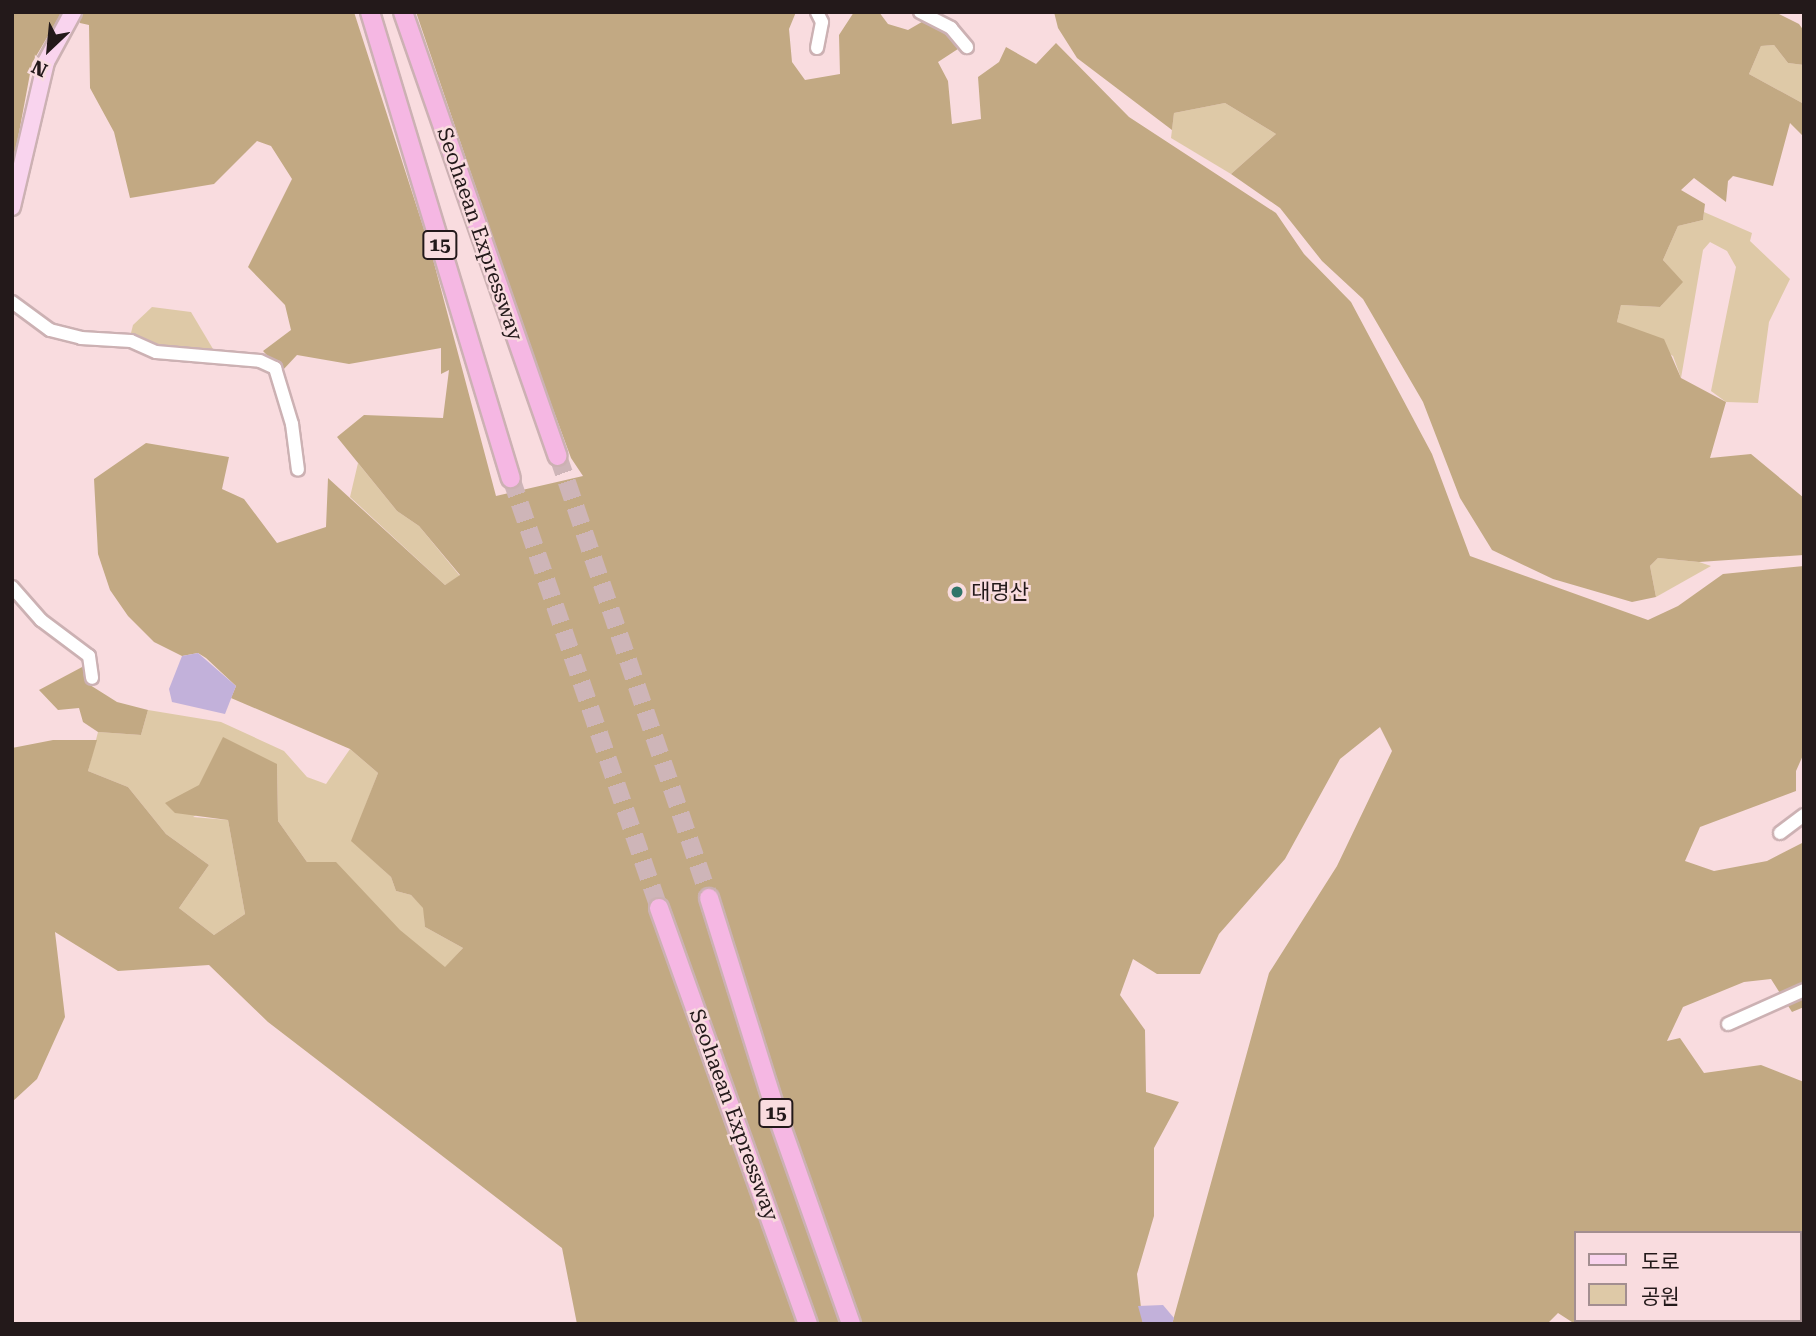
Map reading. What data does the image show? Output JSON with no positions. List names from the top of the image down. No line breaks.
{"streets":{"highway":["Seohaean Expressway","15"]},"places":["대명산"],"legend":["도로","공원"],"north":"bottom left"}
